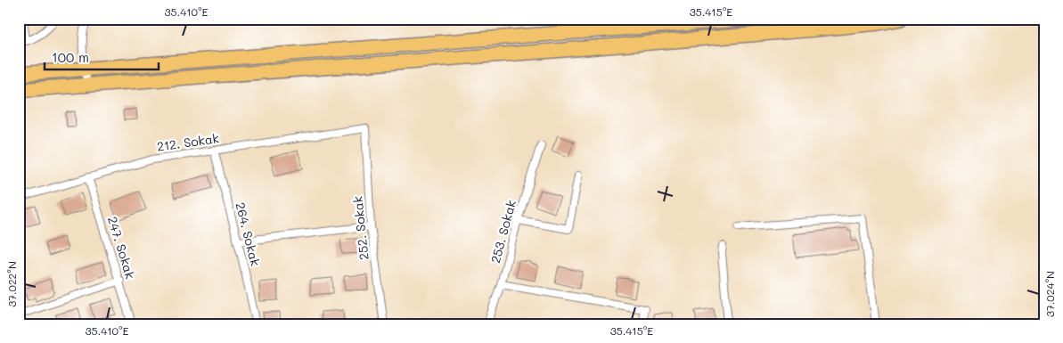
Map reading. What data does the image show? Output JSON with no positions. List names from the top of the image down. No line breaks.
{"streets":{"street":["212. Sokak","252. Sokak","253. Sokak","264. Sokak","247. Sokak"]},"crossings":[["212. Sokak","252. Sokak"],["212. Sokak","264. Sokak"],["212. Sokak","247. Sokak"]],"scale_bar":"100 m","coordinates":["35.410°E","35.415°E","37.022°N","37.024°N"]}
